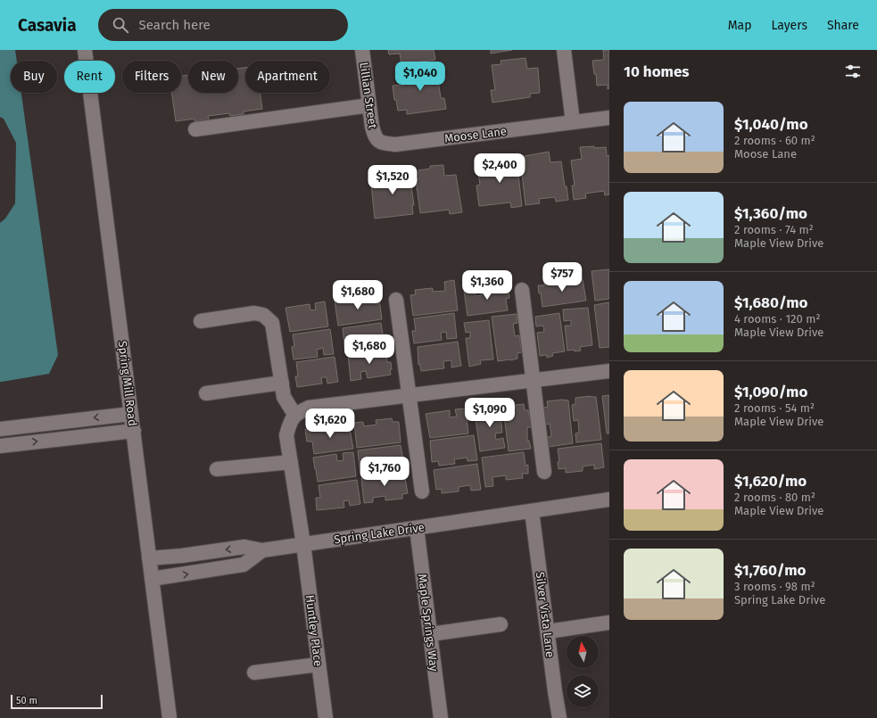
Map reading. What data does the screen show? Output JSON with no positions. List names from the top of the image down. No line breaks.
{"streets":{"street":["Lillian Street","Moose Lane","Spring Mill Road","Spring Lake Drive","Silver Vista Lane","Maple Springs Way","Huntley Place"]},"crossings":[["Lillian Street","Moose Lane"],["Spring Mill Road","Spring Lake Drive"],["Spring Lake Drive","Silver Vista Lane"],["Spring Lake Drive","Maple Springs Way"],["Spring Lake Drive","Huntley Place"]],"scale_bar":"50 m","north":"top","page":{"header":"Casavia","search":"Search here","nav":["Map","Layers","Share"],"heading":"10 homes","chip":["Buy","Rent","Filters","New","Apartment"],"price":["$1,040","$2,400","$1,520","$757","$1,360","$1,680","$1,680","$1,090","$1,620","$1,760"],"list":[{"name":"$1,040/mo","note":"2 rooms · 60 m² · Moose Lane"},{"name":"$1,360/mo","note":"2 rooms · 74 m² · Maple View Drive"},{"name":"$1,680/mo","note":"4 rooms · 120 m² · Maple View Drive"},{"name":"$1,090/mo","note":"2 rooms · 54 m² · Maple View Drive"},{"name":"$1,620/mo","note":"2 rooms · 80 m² · Maple View Drive"},{"name":"$1,760/mo","note":"3 rooms · 98 m² · Spring Lake Drive"}],"scale":"50 m"}}
